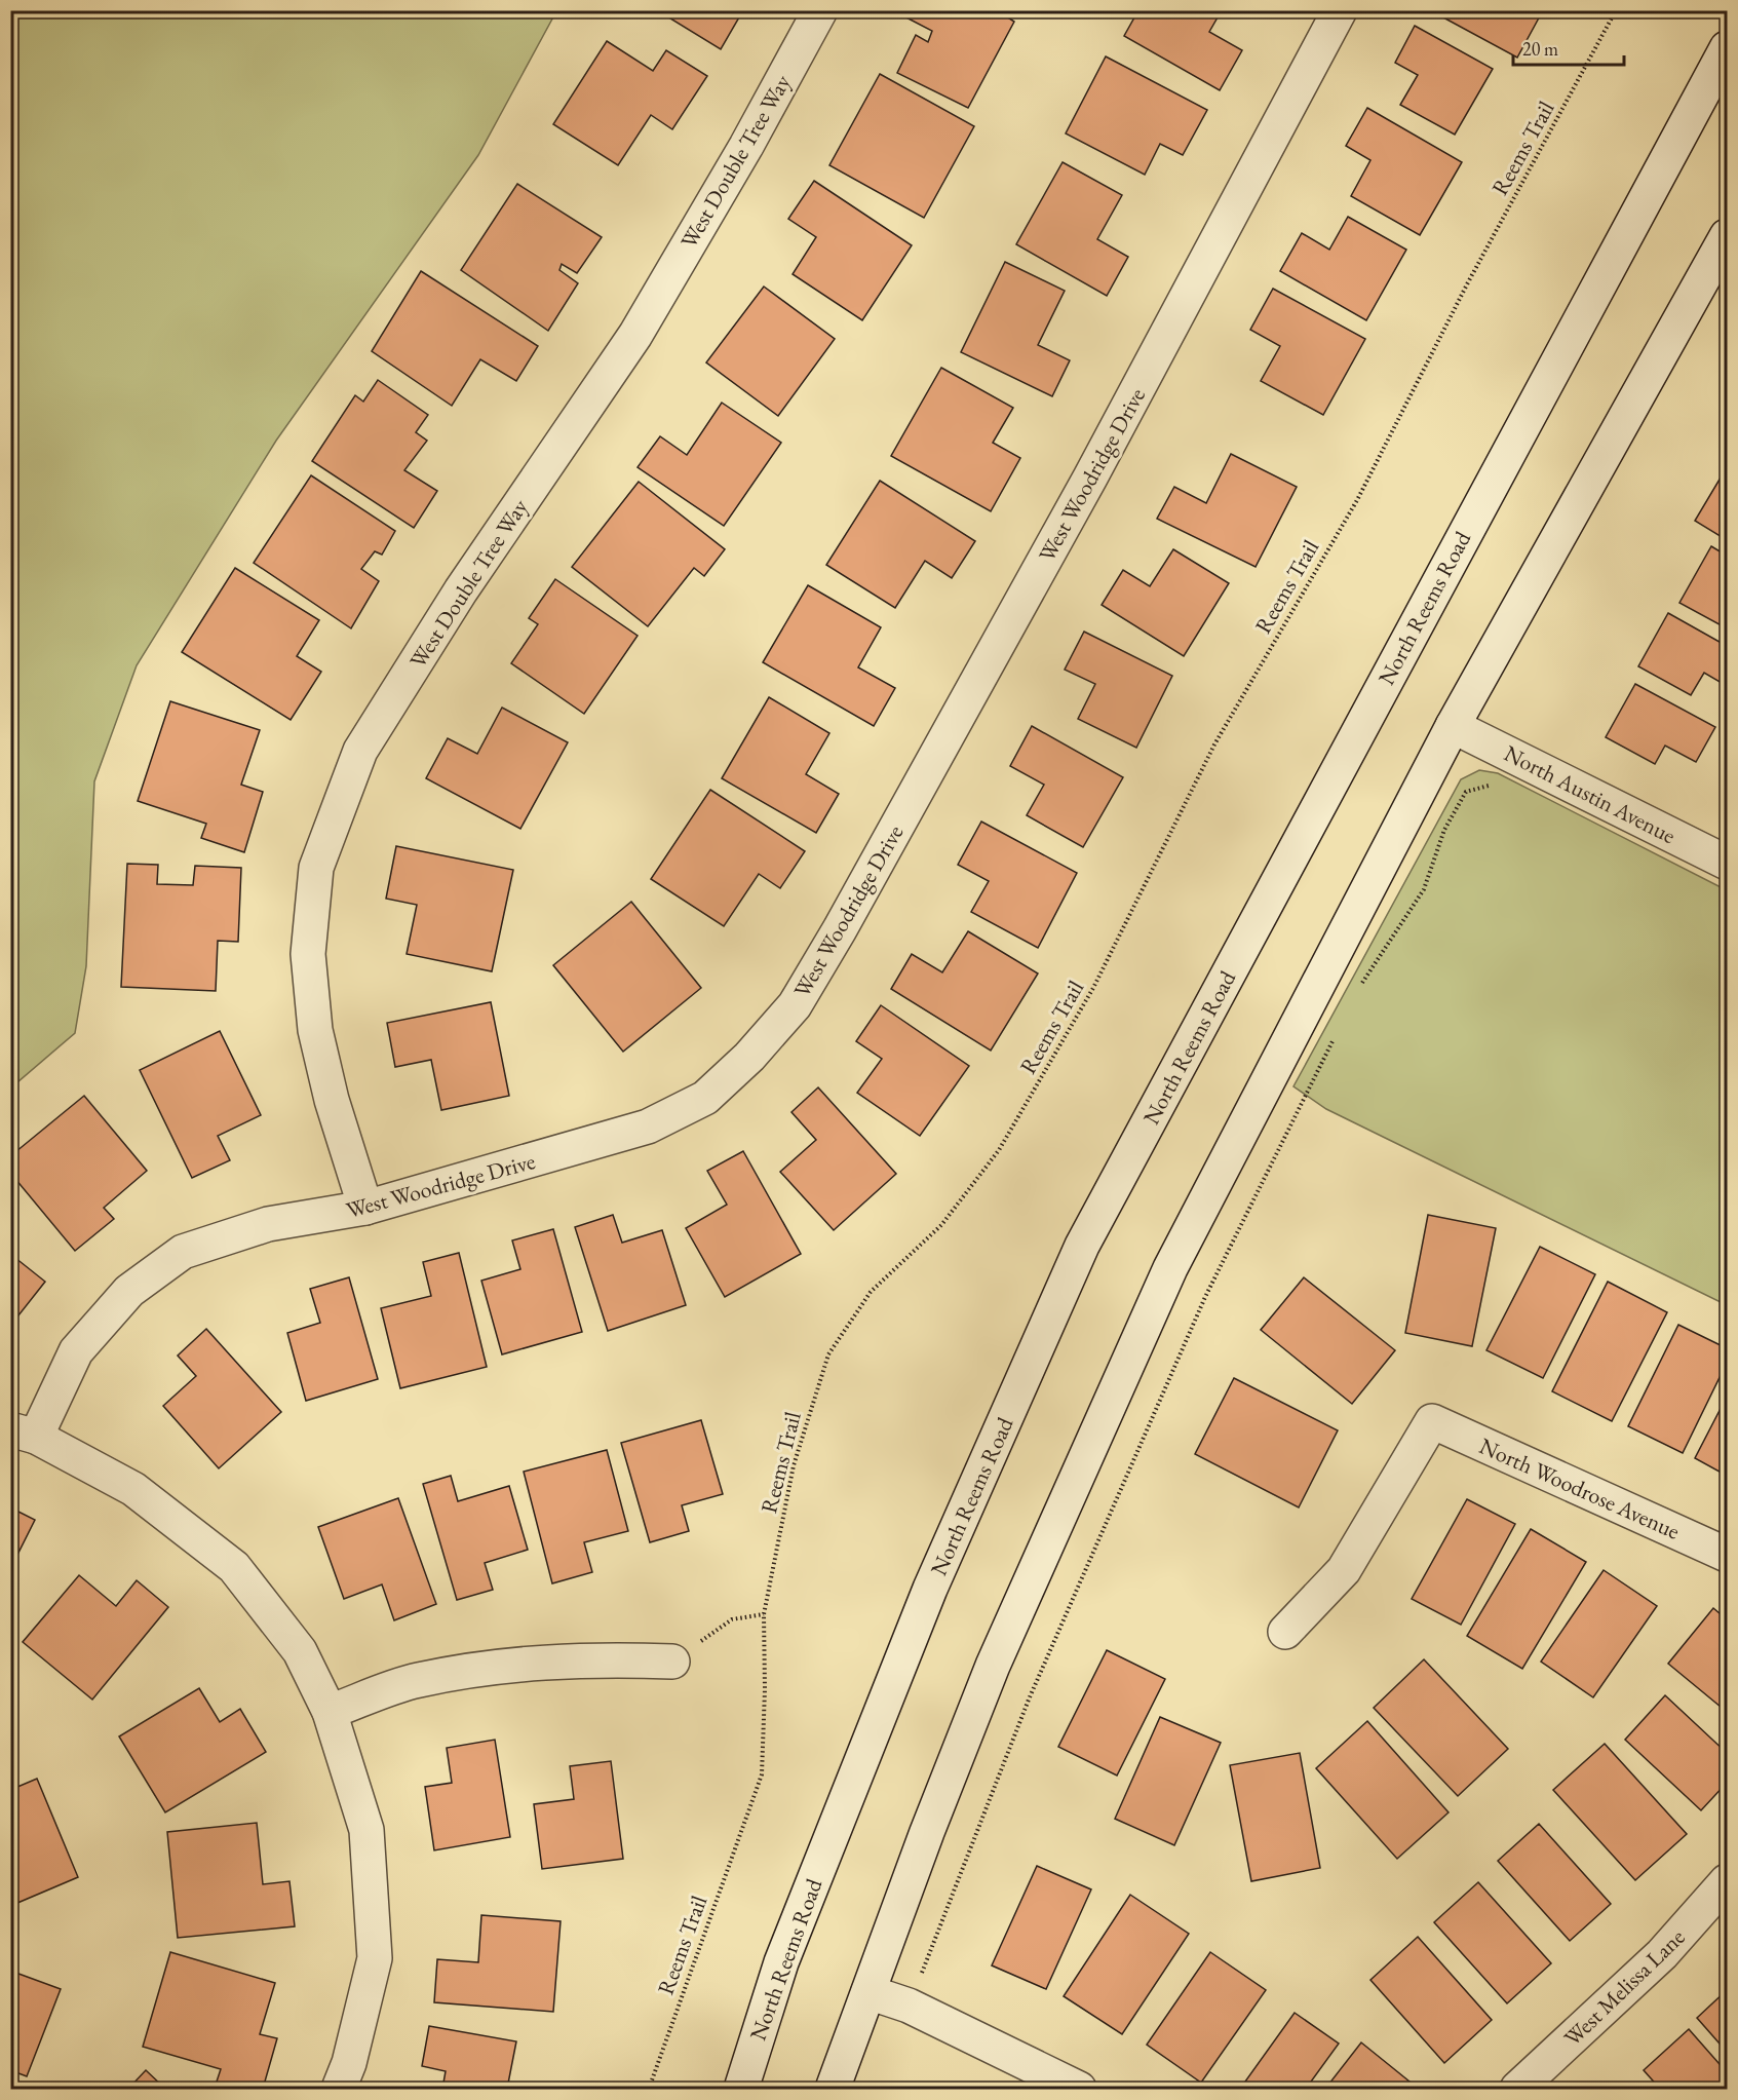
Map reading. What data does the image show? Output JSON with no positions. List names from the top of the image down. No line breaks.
{"streets":{"street":["West Double Tree Way","West Woodridge Drive","North Reems Road","North Austin Avenue","North Woodrose Avenue","West Melissa Lane"],"path":["Reems Trail"]},"crossings":[["West Double Tree Way","West Woodridge Drive"]],"scale_bar":"20 m"}
